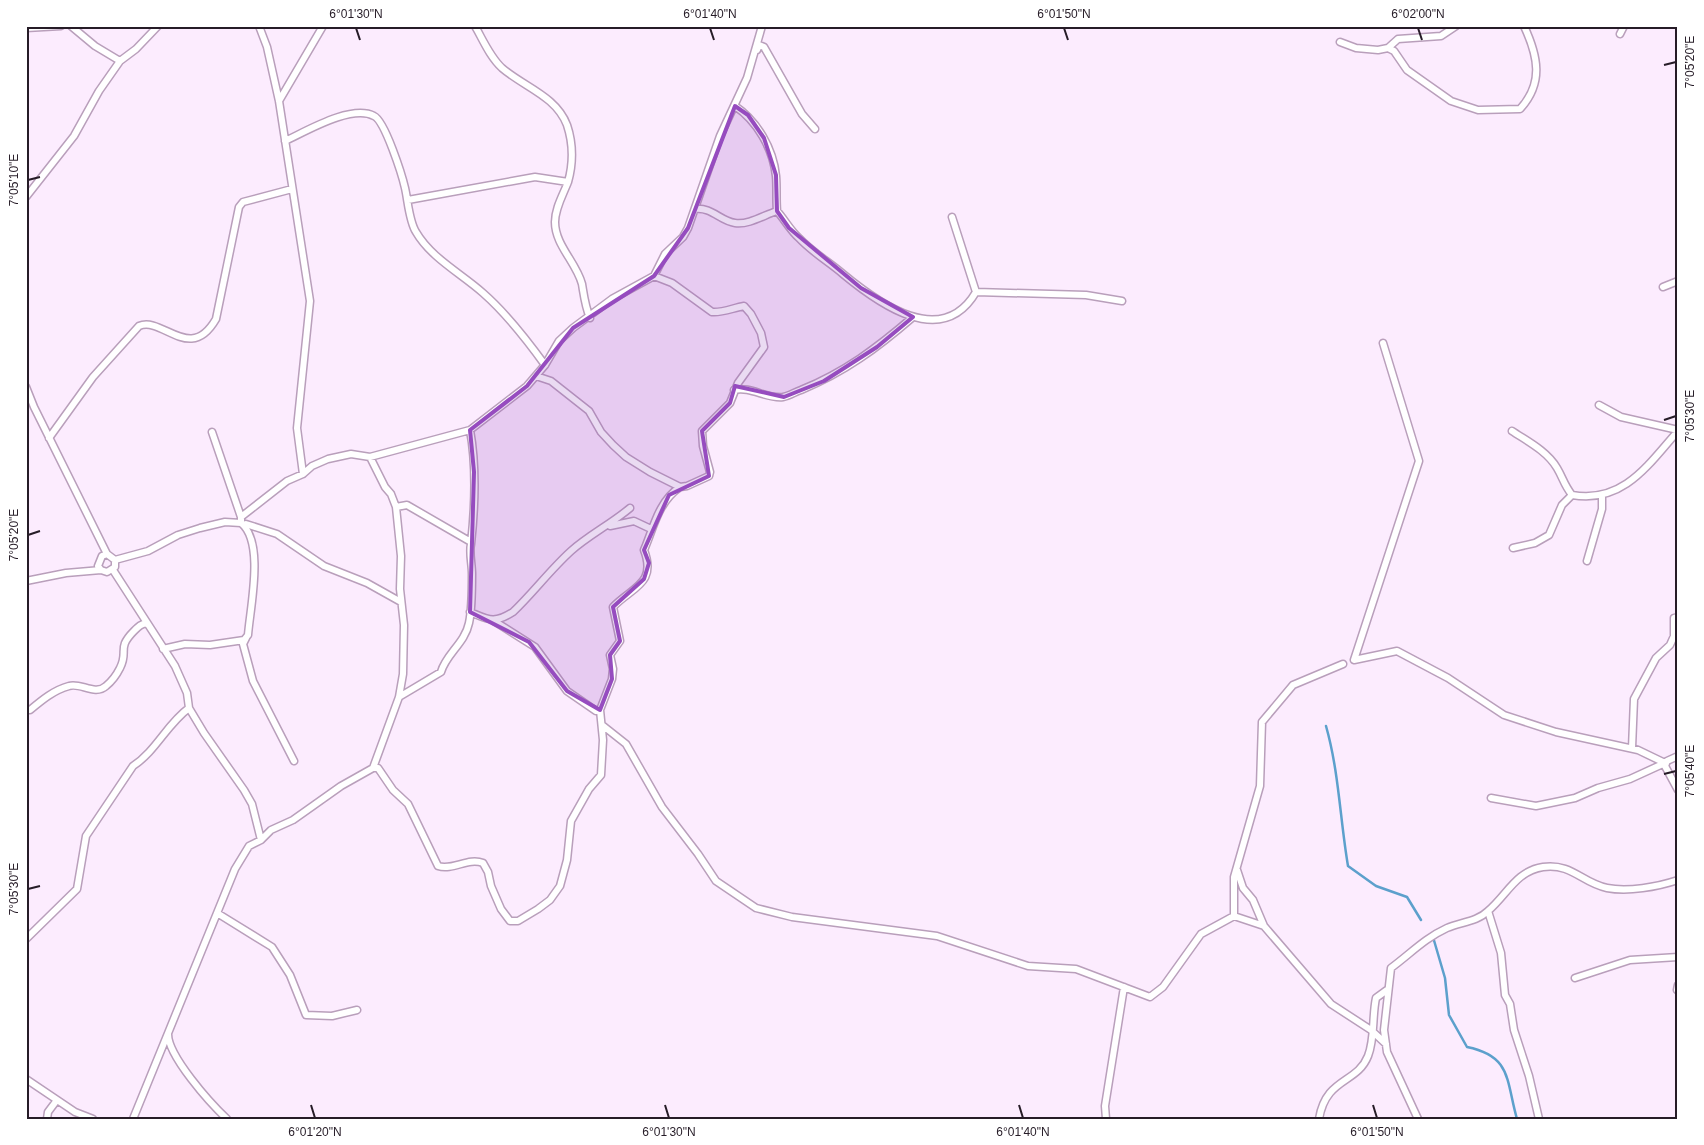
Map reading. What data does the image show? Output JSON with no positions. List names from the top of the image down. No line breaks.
{"coordinates":["6°01'30\"N","6°01'40\"N","6°01'50\"N","6°02'00\"N","7°05'20\"E","7°05'10\"E","7°05'30\"E","7°05'40\"E","6°01'20\"N"]}
